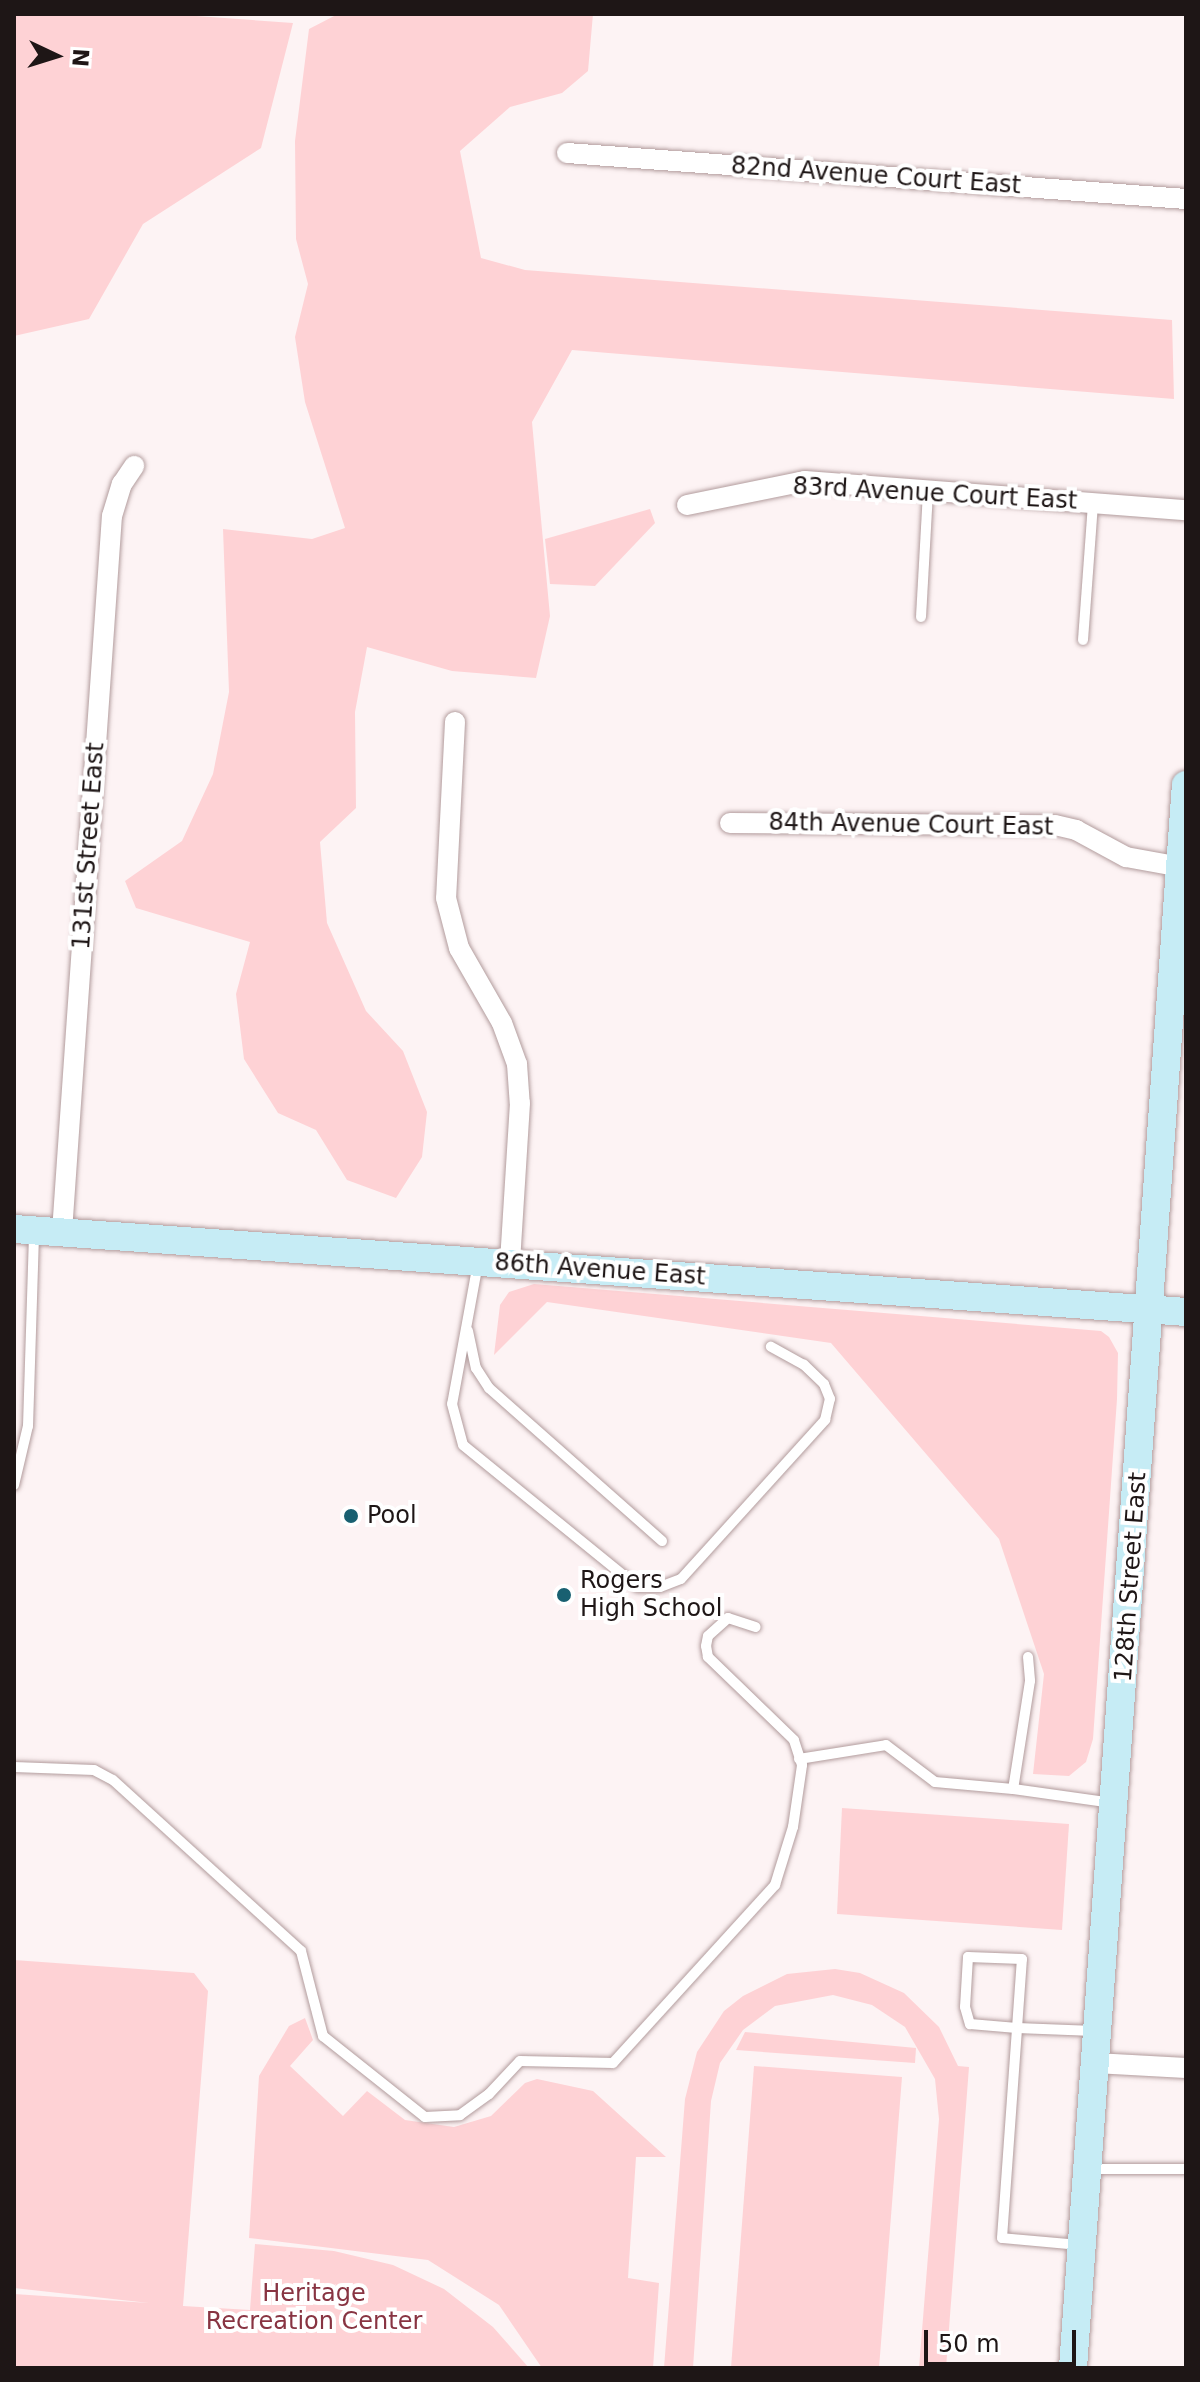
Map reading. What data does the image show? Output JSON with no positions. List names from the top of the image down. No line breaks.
{"streets":{"street":["82nd Avenue Court East","83rd Avenue Court East","84th Avenue Court East","131st Street East","86th Avenue East","128th Street East"]},"crossings":[["84th Avenue Court East","128th Street East"],["131st Street East","86th Avenue East"],["86th Avenue East","128th Street East"]],"parks":["Heritage Recreation Center"],"places":["Pool","Rogers High School"],"scale_bar":"50 m","north":"right"}
